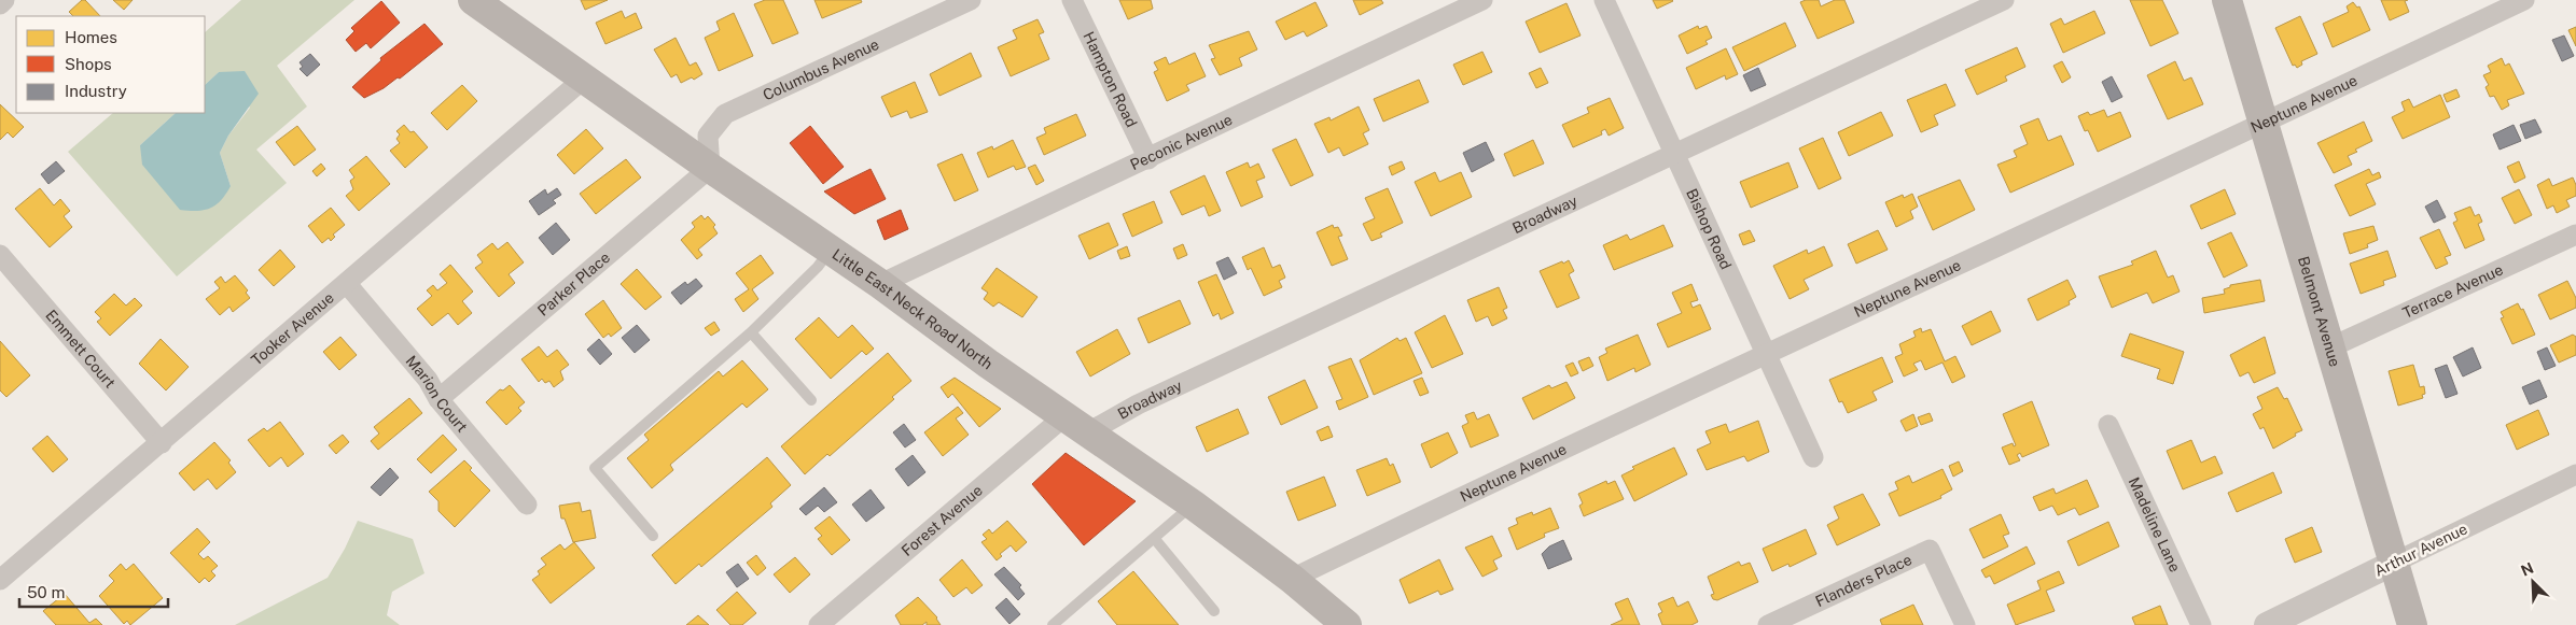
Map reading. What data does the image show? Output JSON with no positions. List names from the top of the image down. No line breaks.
{"streets":{"main road":["Little East Neck Road North","Belmont Avenue"],"street":["Columbus Avenue","Hampton Road","Neptune Avenue","Peconic Avenue","Broadway","Bishop Road","Parker Place","Terrace Avenue","Tooker Avenue","Emmett Court","Marion Court","Forest Avenue","Madeline Lane","Arthur Avenue","Flanders Place"]},"crossings":[["Columbus Avenue","Parker Place"],["Columbus Avenue","Little East Neck Road North"],["Hampton Road","Peconic Avenue"],["Neptune Avenue","Bishop Road"],["Neptune Avenue","Little East Neck Road North"],["Neptune Avenue","Belmont Avenue"],["Peconic Avenue","Little East Neck Road North"],["Broadway","Bishop Road"],["Broadway","Little East Neck Road North"],["Parker Place","Little East Neck Road North"],["Parker Place","Marion Court"],["Terrace Avenue","Belmont Avenue"],["Little East Neck Road North","Tooker Avenue"],["Little East Neck Road North","Forest Avenue"],["Belmont Avenue","Arthur Avenue"],["Tooker Avenue","Emmett Court"],["Tooker Avenue","Marion Court"]],"legend":["Homes","Shops","Industry"],"scale_bar":"50 m","north":"top left"}
